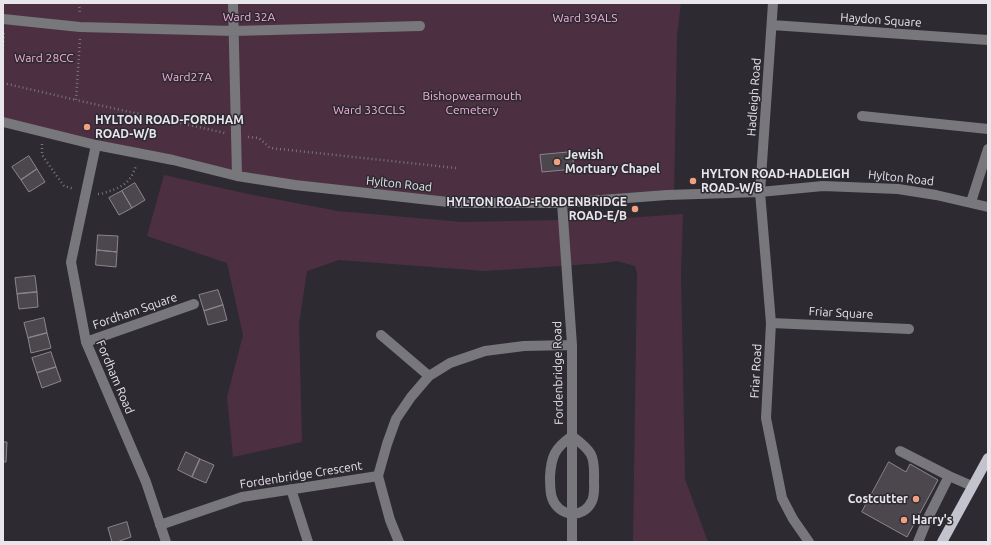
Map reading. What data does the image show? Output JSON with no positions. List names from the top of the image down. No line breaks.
{"streets":{"street":["Haydon Square","Hadleigh Road","Hylton Road","Fordham Square","Friar Square","Friar Road","Fordenbridge Road","Fordham Road","Fordenbridge Crescent"]},"crossings":[["Haydon Square","Hadleigh Road"],["Hadleigh Road","Hylton Road"],["Hadleigh Road","Friar Road"],["Hylton Road","Friar Road"],["Hylton Road","Fordenbridge Road"],["Hylton Road","Fordham Road"],["Fordham Square","Fordham Road"],["Friar Square","Friar Road"],["Fordenbridge Road","Fordenbridge Crescent"],["Fordham Road","Fordenbridge Crescent"]],"parks":["Ward 32A","Ward 39ALS","Ward 28CC","Ward27A","Bishopwearmouth Cemetery","Ward 33CCLS"],"places":["HYLTON ROAD-FORDHAM ROAD-W/B","Jewish Mortuary Chapel","HYLTON ROAD-HADLEIGH ROAD-W/B","HYLTON ROAD-FORDENBRIDGE ROAD-E/B","Costcutter","Harry's"]}
